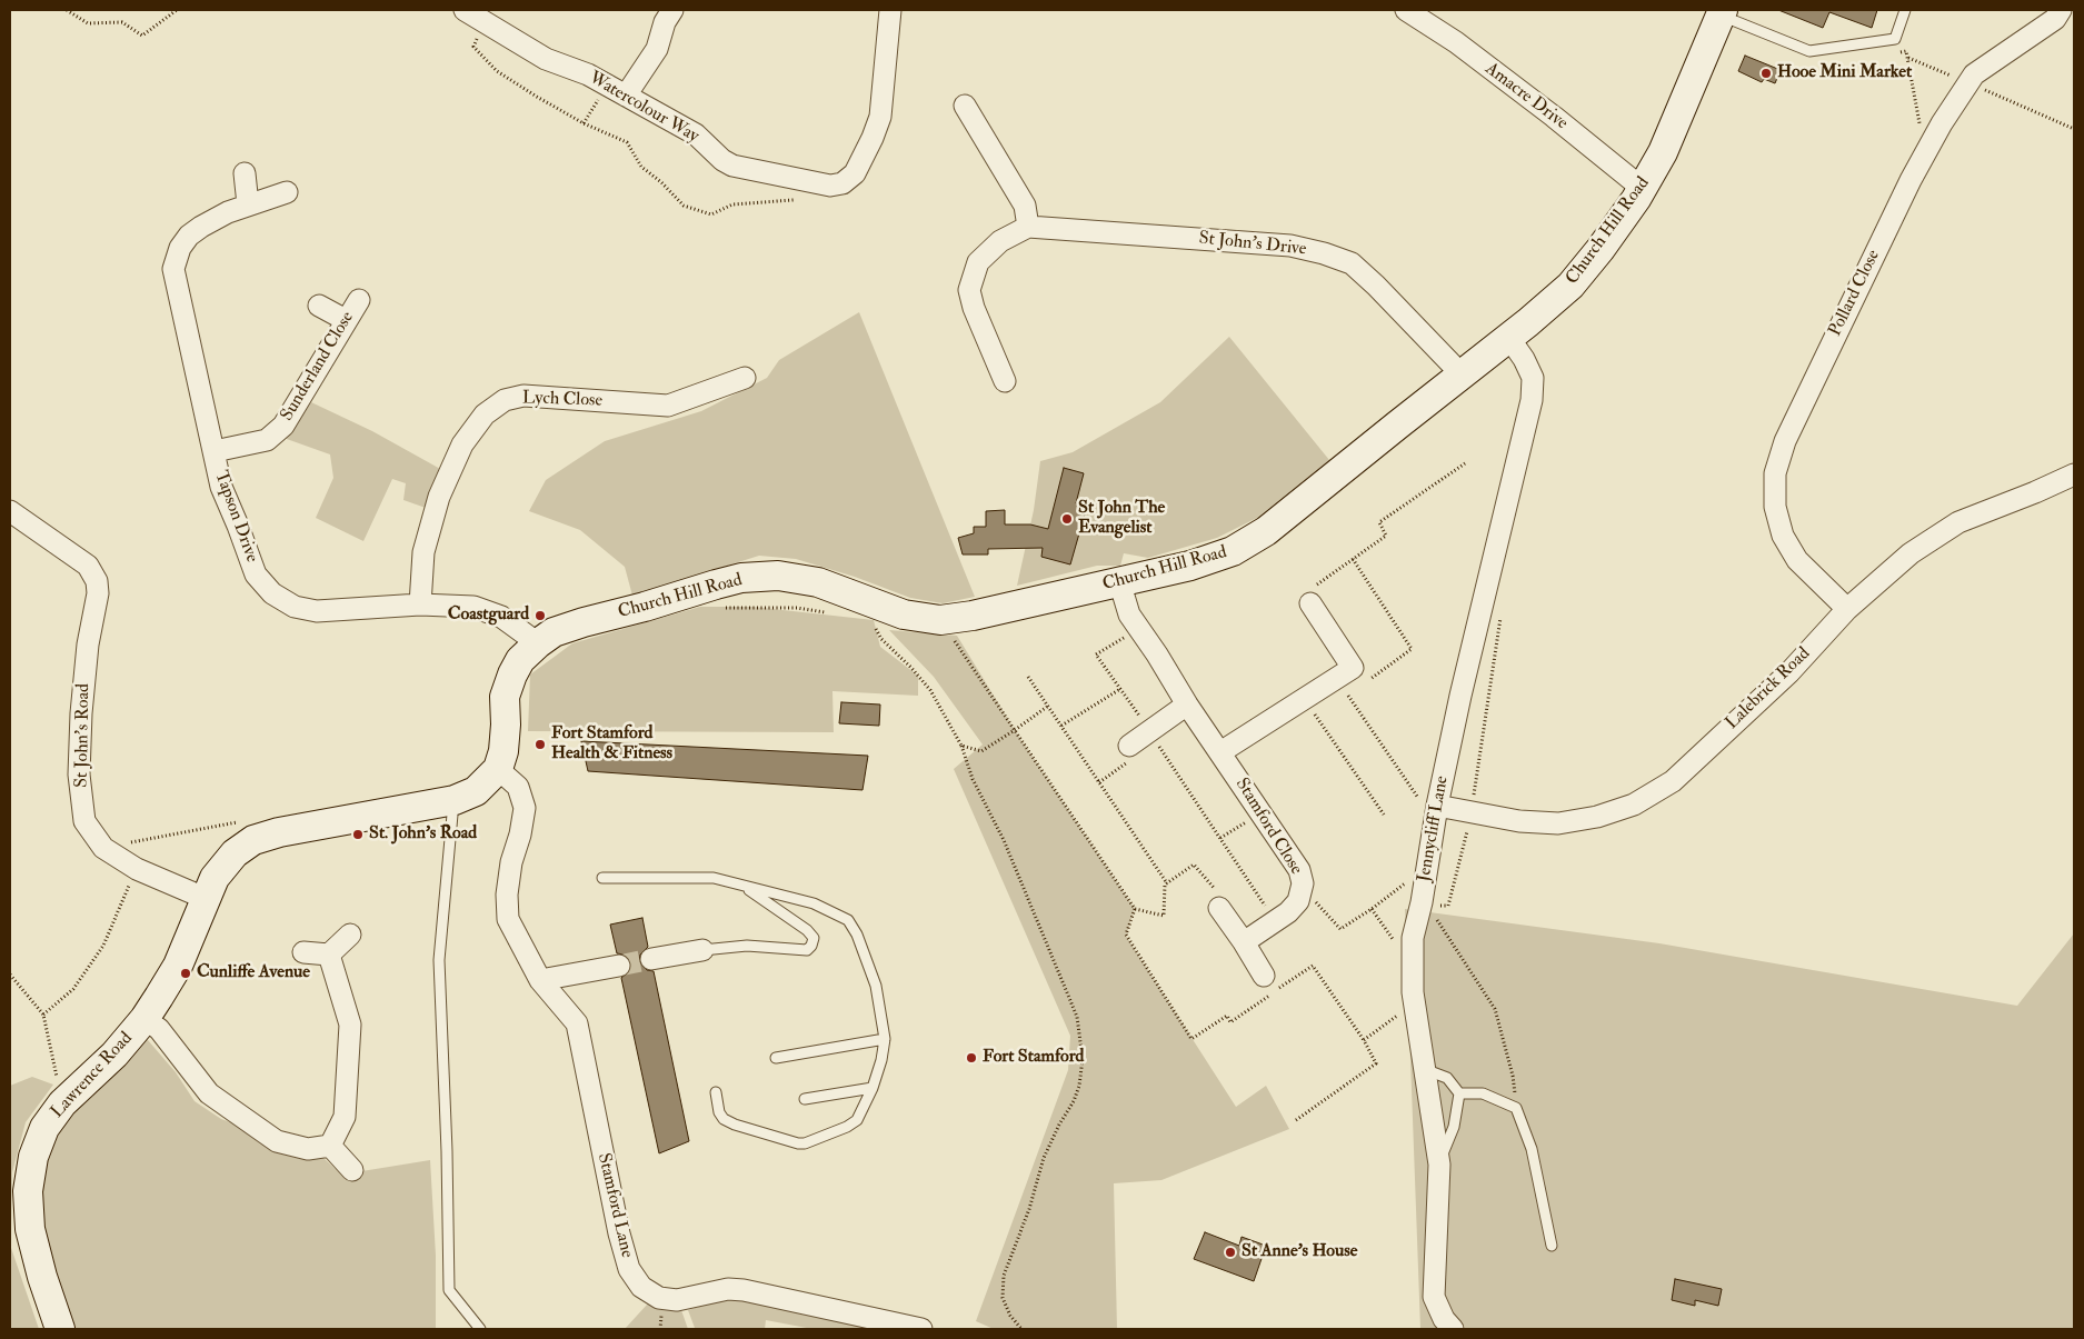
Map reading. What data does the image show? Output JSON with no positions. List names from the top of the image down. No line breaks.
{"streets":{"street":["Amacre Drive","Watercolour Way","Church Hill Road","St John's Drive","Pollard Close","Sunderland Close","Lych Close","Tapson Drive","Lalebrick Road","St John's Road","Stamford Close","Jennycliff Lane","Lawrence Road","Stamford Lane"]},"crossings":[["Amacre Drive","Church Hill Road"],["Church Hill Road","St John's Drive"],["Church Hill Road","Tapson Drive"],["Church Hill Road","Stamford Close"],["Church Hill Road","Jennycliff Lane"],["Church Hill Road","Stamford Lane"],["Pollard Close","Lalebrick Road"],["Sunderland Close","Tapson Drive"],["Lych Close","Tapson Drive"],["Lalebrick Road","Jennycliff Lane"],["St John's Road","Lawrence Road"]],"places":["Hooe Mini Market","St John The Evangelist","Coastguard","Fort Stamford Health & Fitness","St. John's Road","Cunliffe Avenue","Fort Stamford","St Anne's House"]}
